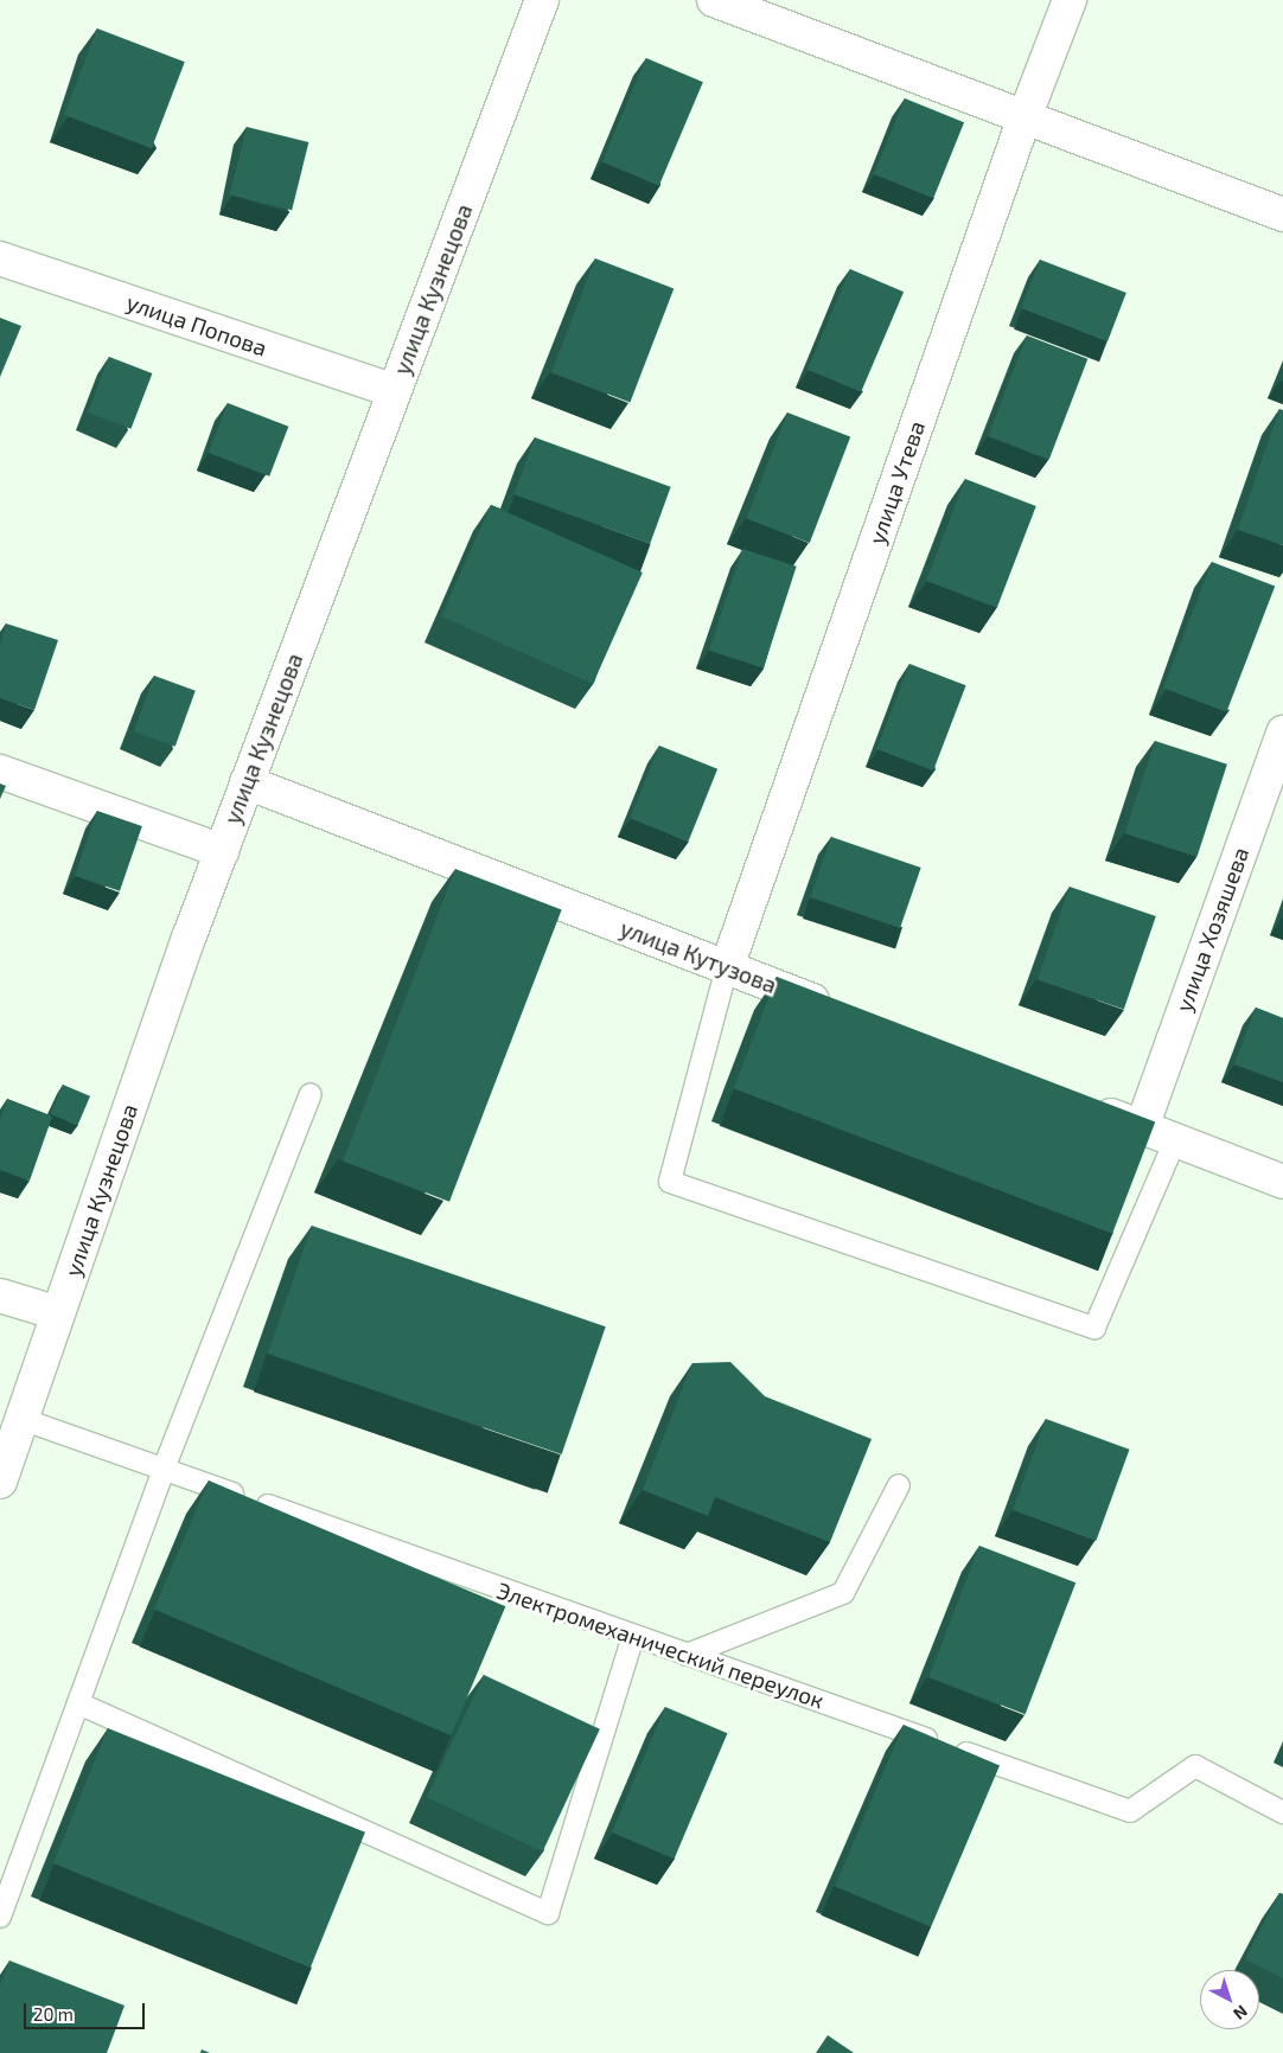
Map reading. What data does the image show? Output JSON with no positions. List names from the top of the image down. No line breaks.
{"streets":{"street":["улица Кузнецова","улица Попова","улица Утева","улица Хозяшева","улица Кутузова"],"lane":["Электромеханический переулок"]},"crossings":[["улица Кузнецова","улица Попова"],["улица Кузнецова","улица Кутузова"],["улица Кузнецова","Электромеханический переулок"],["улица Утева","улица Кутузова"]],"scale_bar":"20 m","north":"bottom right"}
